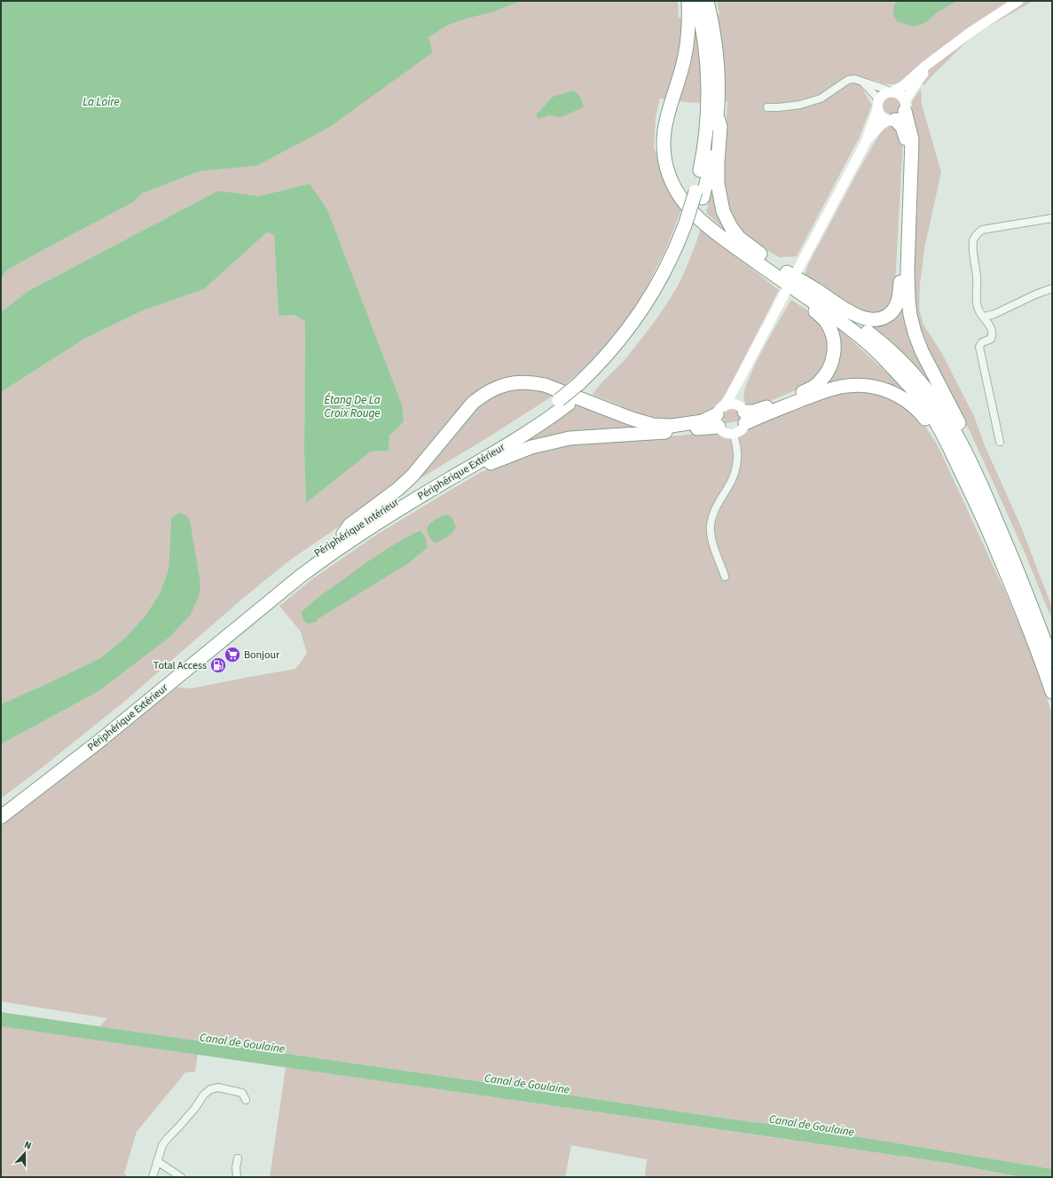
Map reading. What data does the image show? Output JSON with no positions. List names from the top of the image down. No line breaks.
{"streets":{"highway":["Périphérique Extérieur","Périphérique Intérieur"]},"crossings":[["Périphérique Extérieur","Périphérique Intérieur"]],"water":["La Loire","Étang De La Croix Rouge","Canal de Goulaine"],"places":{"supermarket":["Bonjour"],"fuel station":["Total Access"]},"north":"top"}
